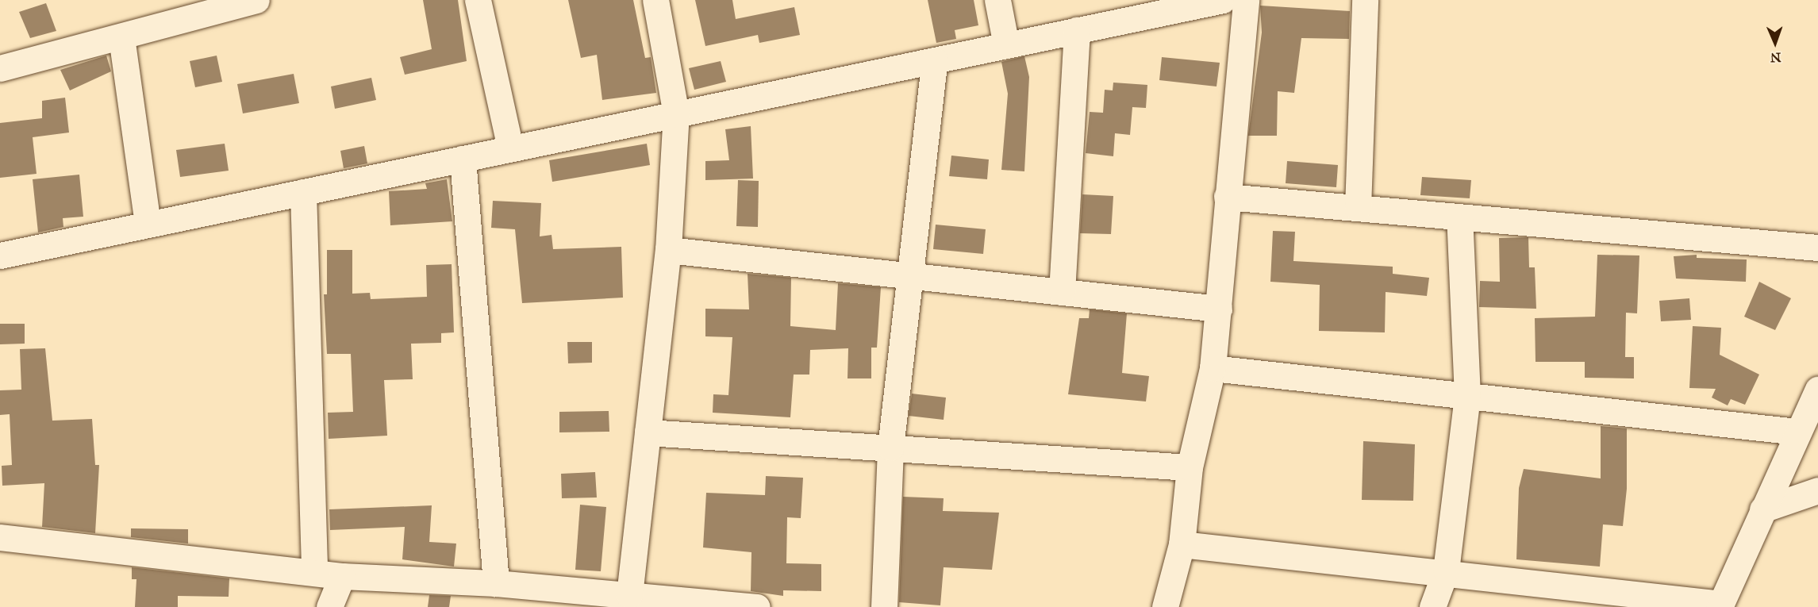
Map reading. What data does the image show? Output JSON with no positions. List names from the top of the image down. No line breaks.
{"north":"bottom"}
